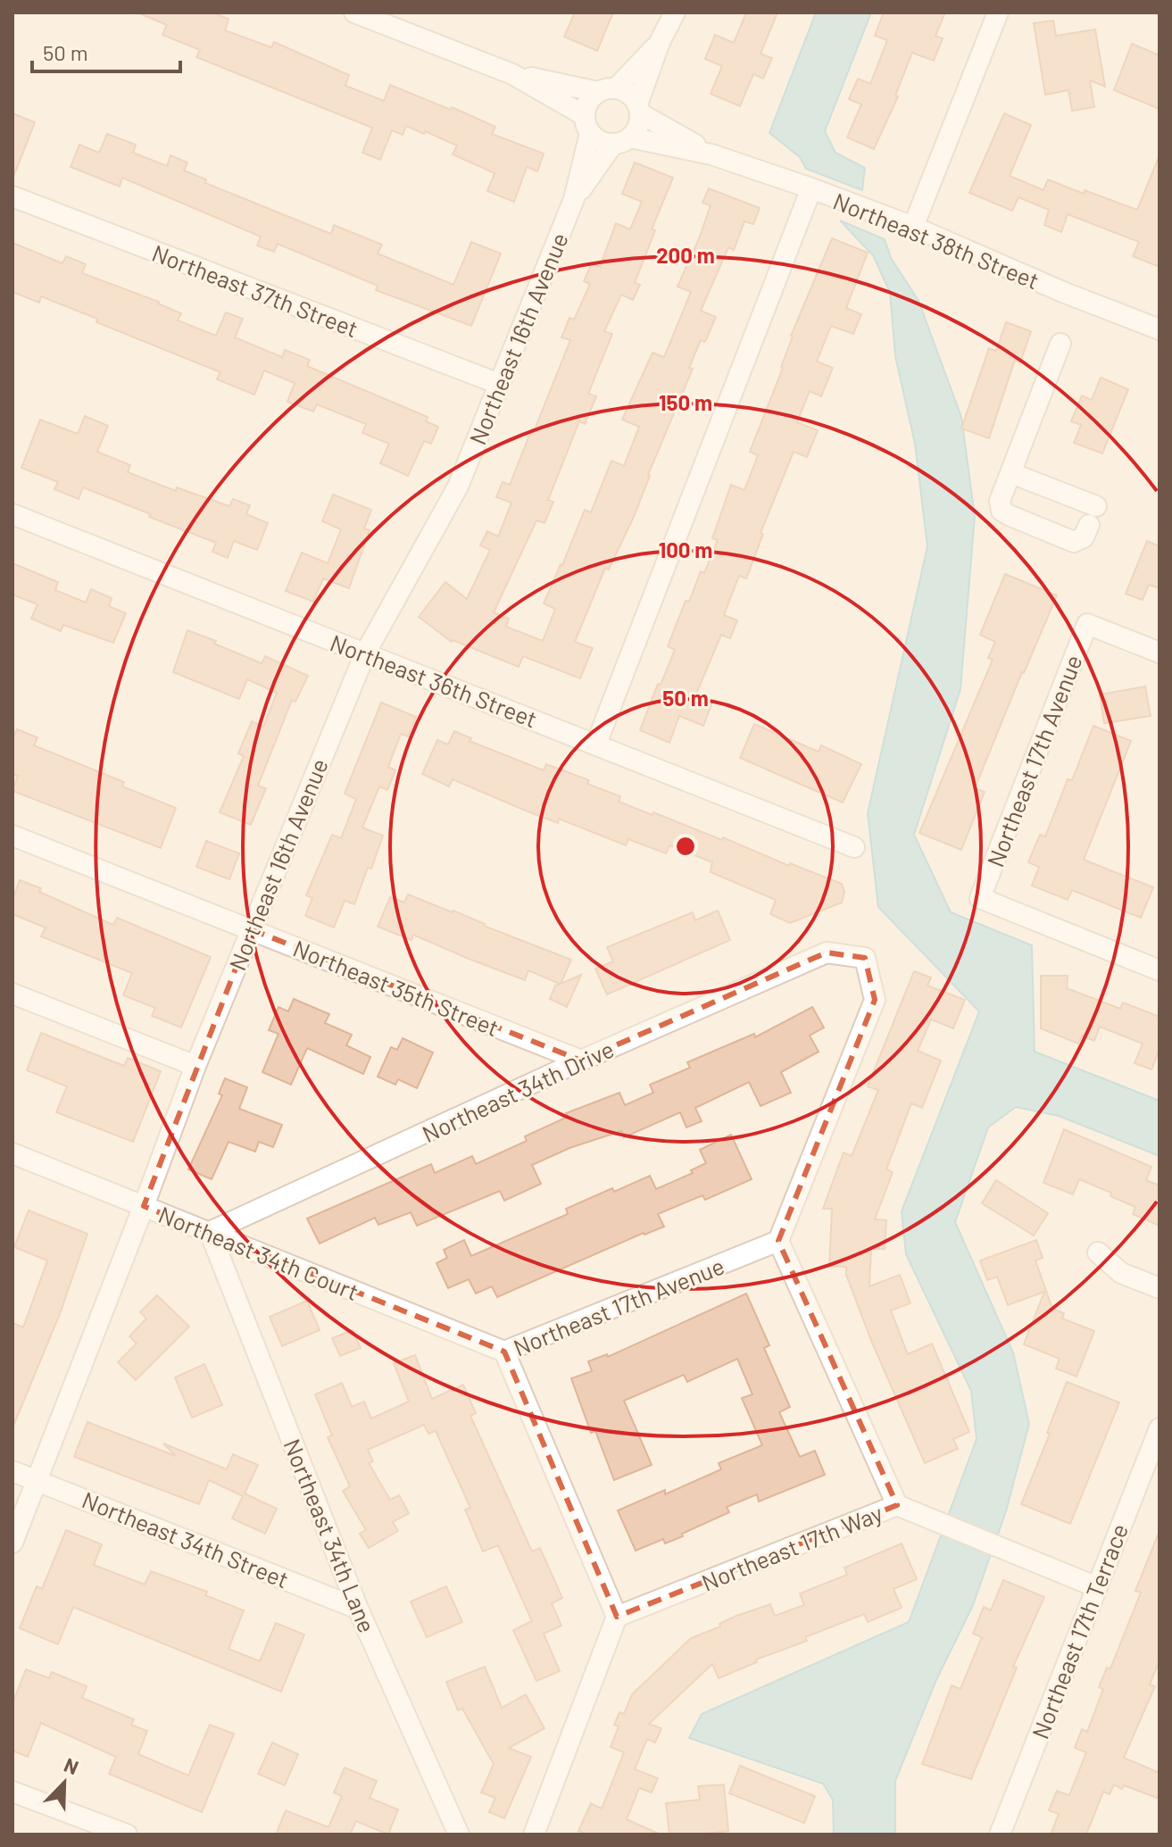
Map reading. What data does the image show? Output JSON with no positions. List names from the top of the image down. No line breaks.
{"streets":{"street":["Northeast 38th Street","Northeast 37th Street","Northeast 16th Avenue","Northeast 36th Street","Northeast 17th Avenue","Northeast 35th Street","Northeast 34th Drive","Northeast 34th Court","Northeast 34th Lane","Northeast 34th Street","Northeast 17th Way","Northeast 17th Terrace"]},"crossings":[["Northeast 38th Street","Northeast 16th Avenue"],["Northeast 37th Street","Northeast 16th Avenue"],["Northeast 16th Avenue","Northeast 36th Street"],["Northeast 16th Avenue","Northeast 35th Street"],["Northeast 16th Avenue","Northeast 34th Court"],["Northeast 16th Avenue","Northeast 34th Street"],["Northeast 17th Avenue","Northeast 34th Drive"],["Northeast 17th Avenue","Northeast 34th Court"],["Northeast 17th Avenue","Northeast 17th Way"],["Northeast 35th Street","Northeast 34th Drive"],["Northeast 34th Drive","Northeast 34th Court"],["Northeast 34th Drive","Northeast 34th Lane"],["Northeast 34th Drive","Northeast 17th Way"],["Northeast 34th Court","Northeast 34th Lane"],["Northeast 34th Lane","Northeast 34th Street"]],"scale_bar":"50 m","north":"top right","rings":["200 m","150 m","100 m","50 m"]}
